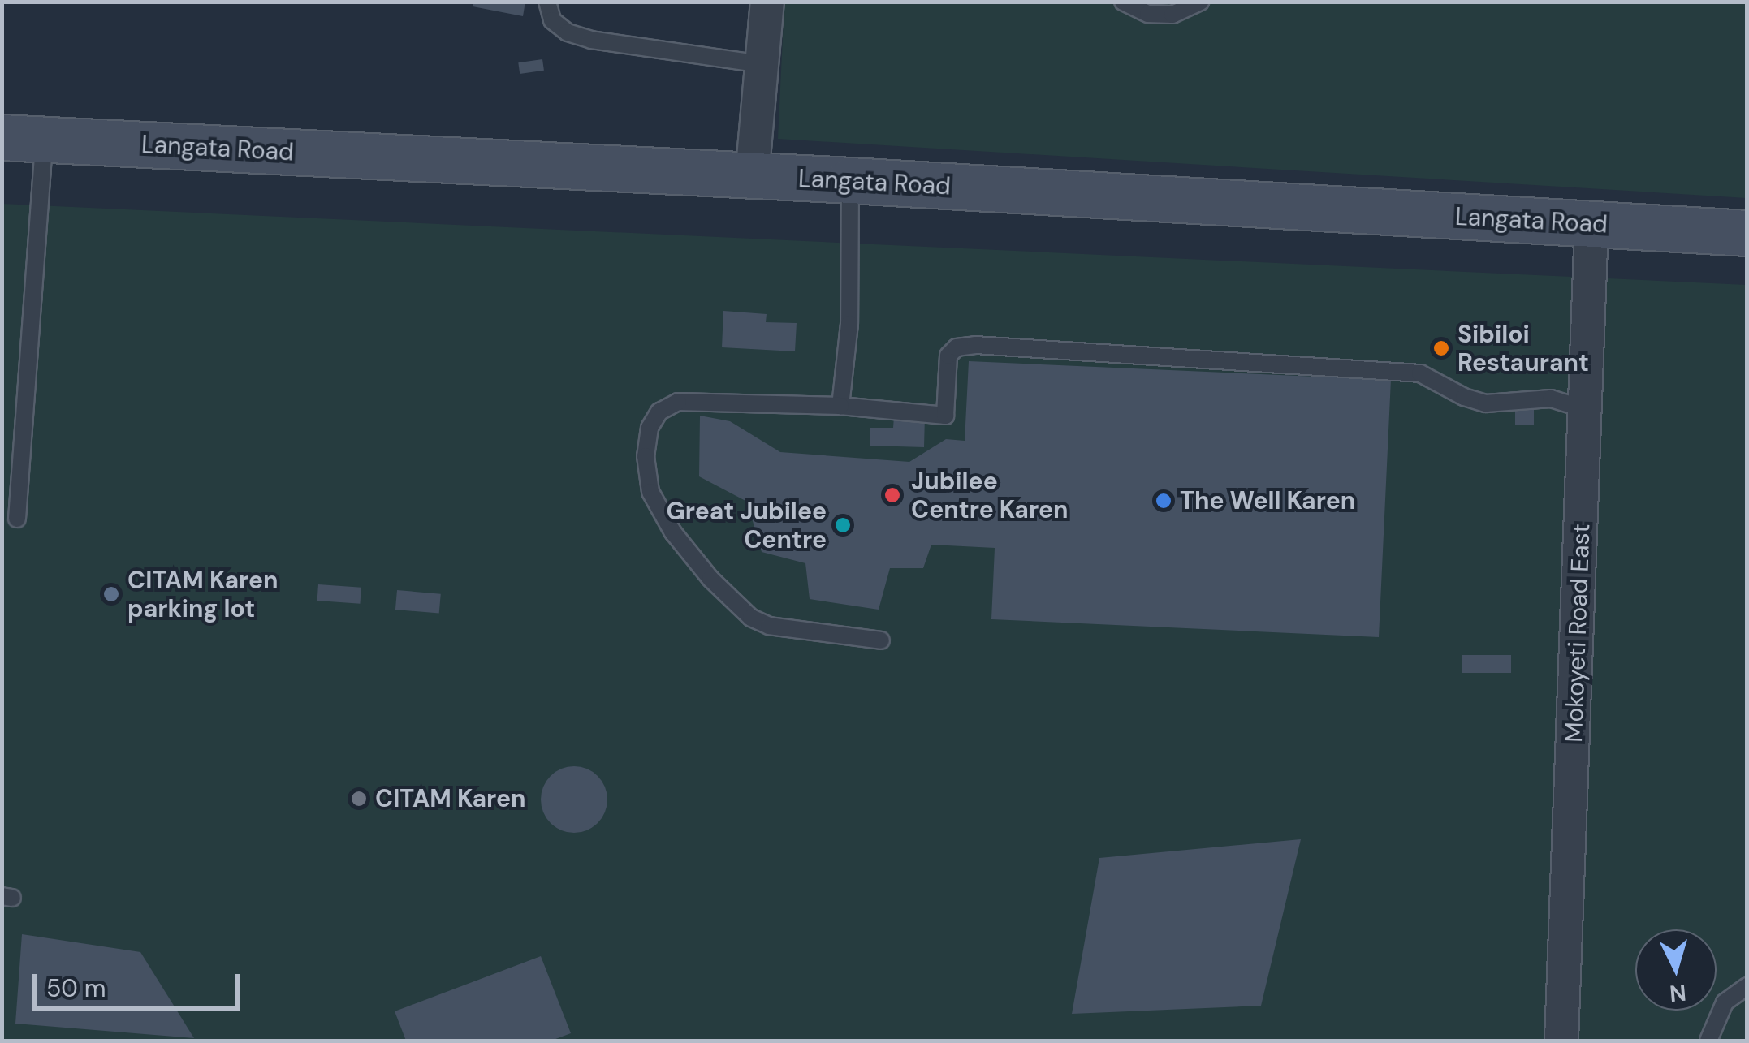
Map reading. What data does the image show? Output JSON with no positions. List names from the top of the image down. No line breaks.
{"streets":{"main road":["Langata Road"],"street":["Mokoyeti Road East"]},"crossings":[["Langata Road","Mokoyeti Road East"]],"places":["Sibiloi Restaurant","Jubilee Centre Karen","The Well Karen","Great Jubilee Centre","CITAM Karen parking lot","CITAM Karen"],"scale_bar":"50 m","north":"bottom"}
